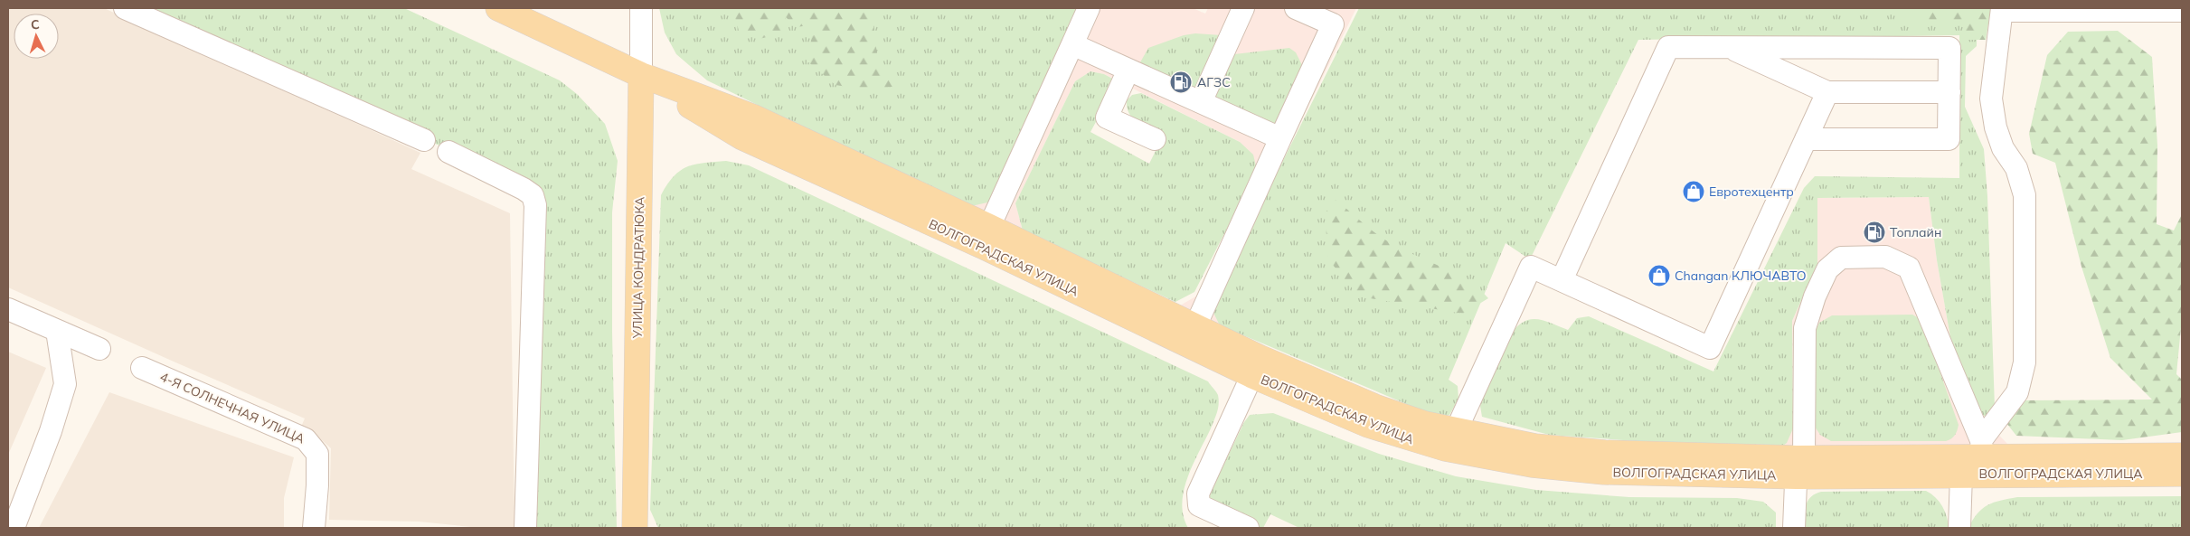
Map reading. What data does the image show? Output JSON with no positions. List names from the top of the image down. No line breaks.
{"streets":{"main road":["ВОЛГОГРАДСКАЯ УЛИЦА","УЛИЦА КОНДРАТЮКА"],"street":["4-Я СОЛНЕЧНАЯ УЛИЦА"]},"crossings":[["ВОЛГОГРАДСКАЯ УЛИЦА","УЛИЦА КОНДРАТЮКА"]],"places":{"fuel station":["АГЗС","Топлайн"],"shop":["Евротехцентр","Changan КЛЮЧАВТО"]},"north":"top"}
